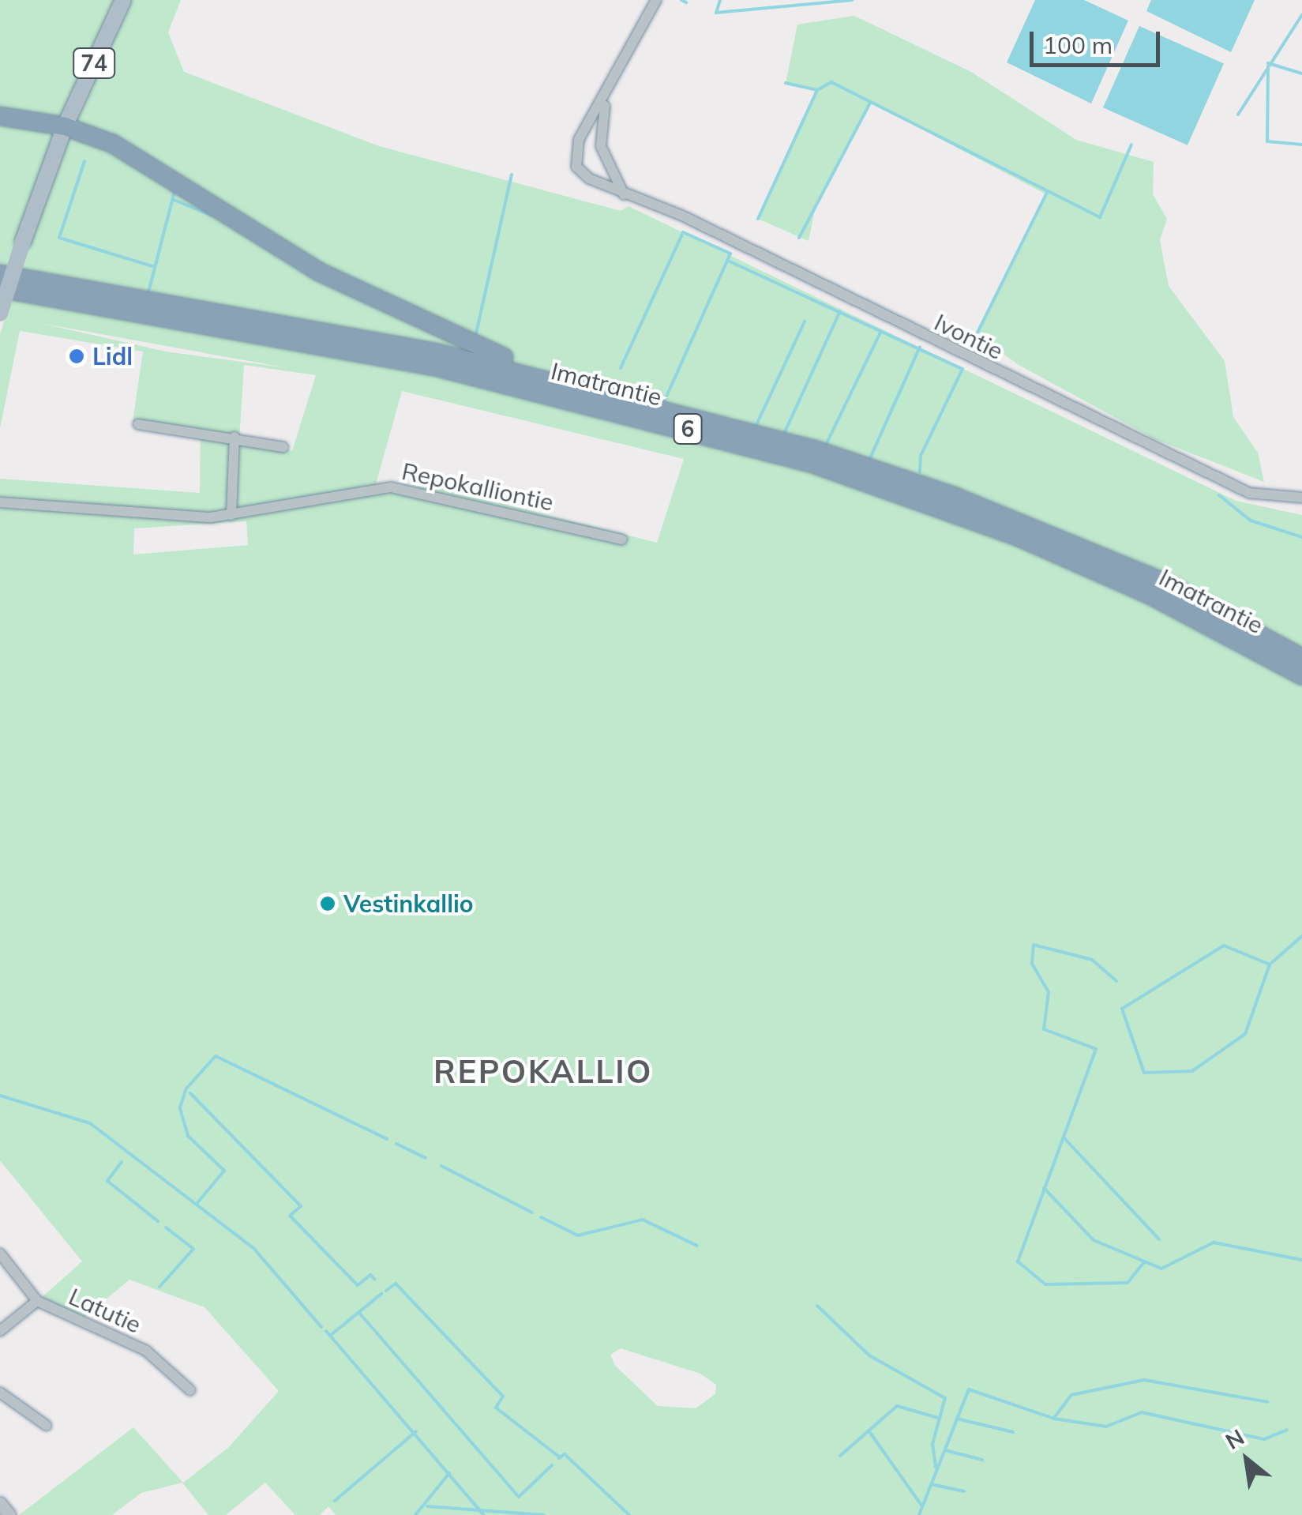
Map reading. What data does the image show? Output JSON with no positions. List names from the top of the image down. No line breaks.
{"streets":{"highway":["Imatrantie","6"],"main road":["74"],"street":["Ivontie","Repokalliontie","Latutie"]},"districts":["REPOKALLIO"],"places":["Lidl","Vestinkallio"],"scale_bar":"100 m","north":"top left"}
